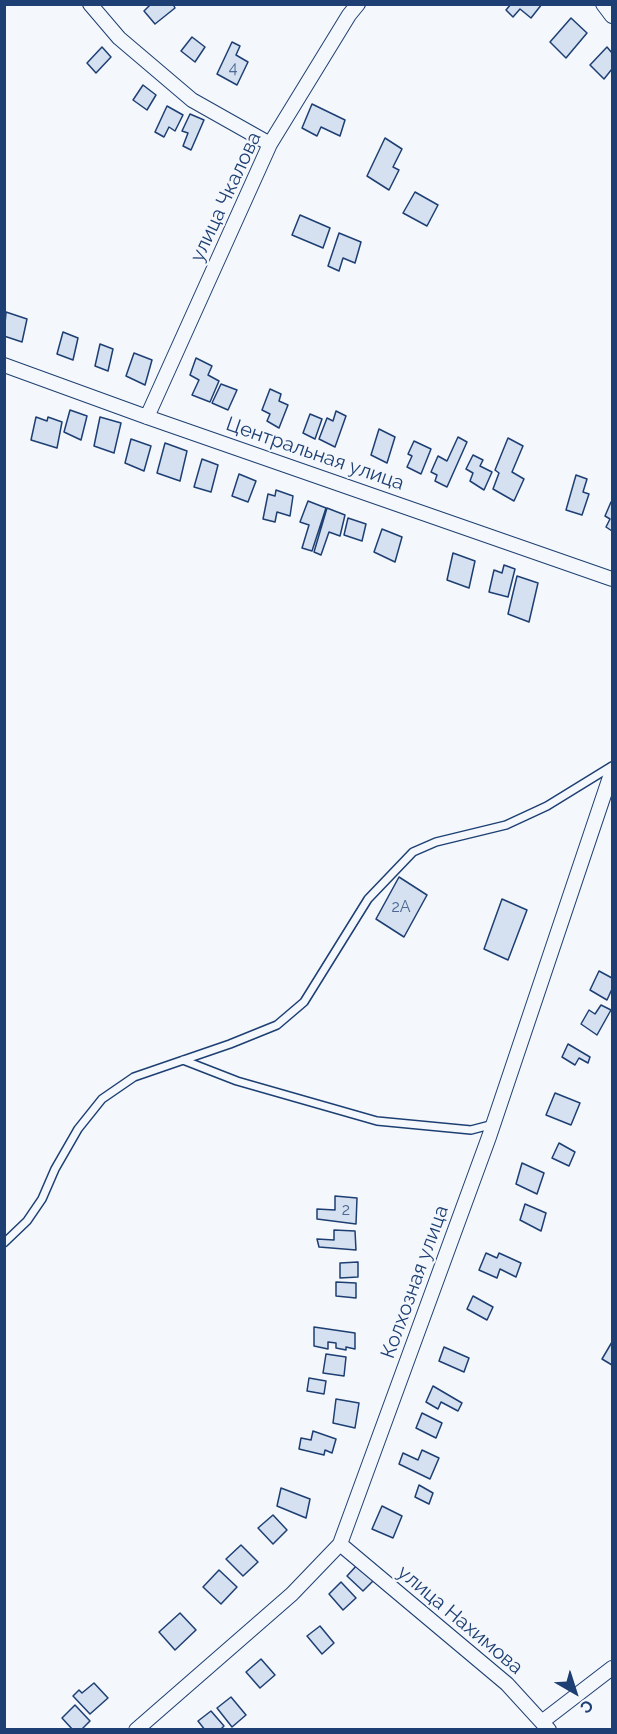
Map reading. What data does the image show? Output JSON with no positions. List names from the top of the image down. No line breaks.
{"streets":{"street":["улица Чкалова","Центральная улица","Колхозная улица","улица Нахимова"]},"crossings":[["улица Чкалова","Центральная улица"],["Колхозная улица","улица Нахимова"]],"house_numbers":["4","2А","2"],"north":"bottom right"}
